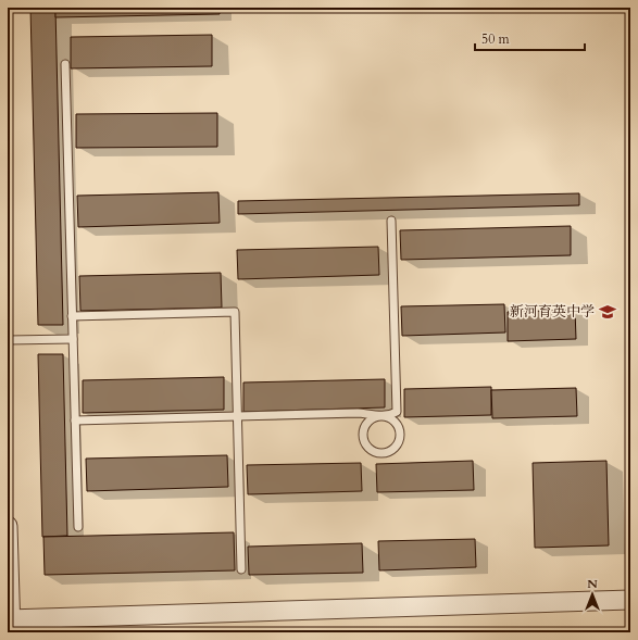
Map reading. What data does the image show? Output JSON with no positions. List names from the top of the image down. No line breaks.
{"places":{"school or university":["新河育英中学"]},"scale_bar":"50 m","north":"top"}
